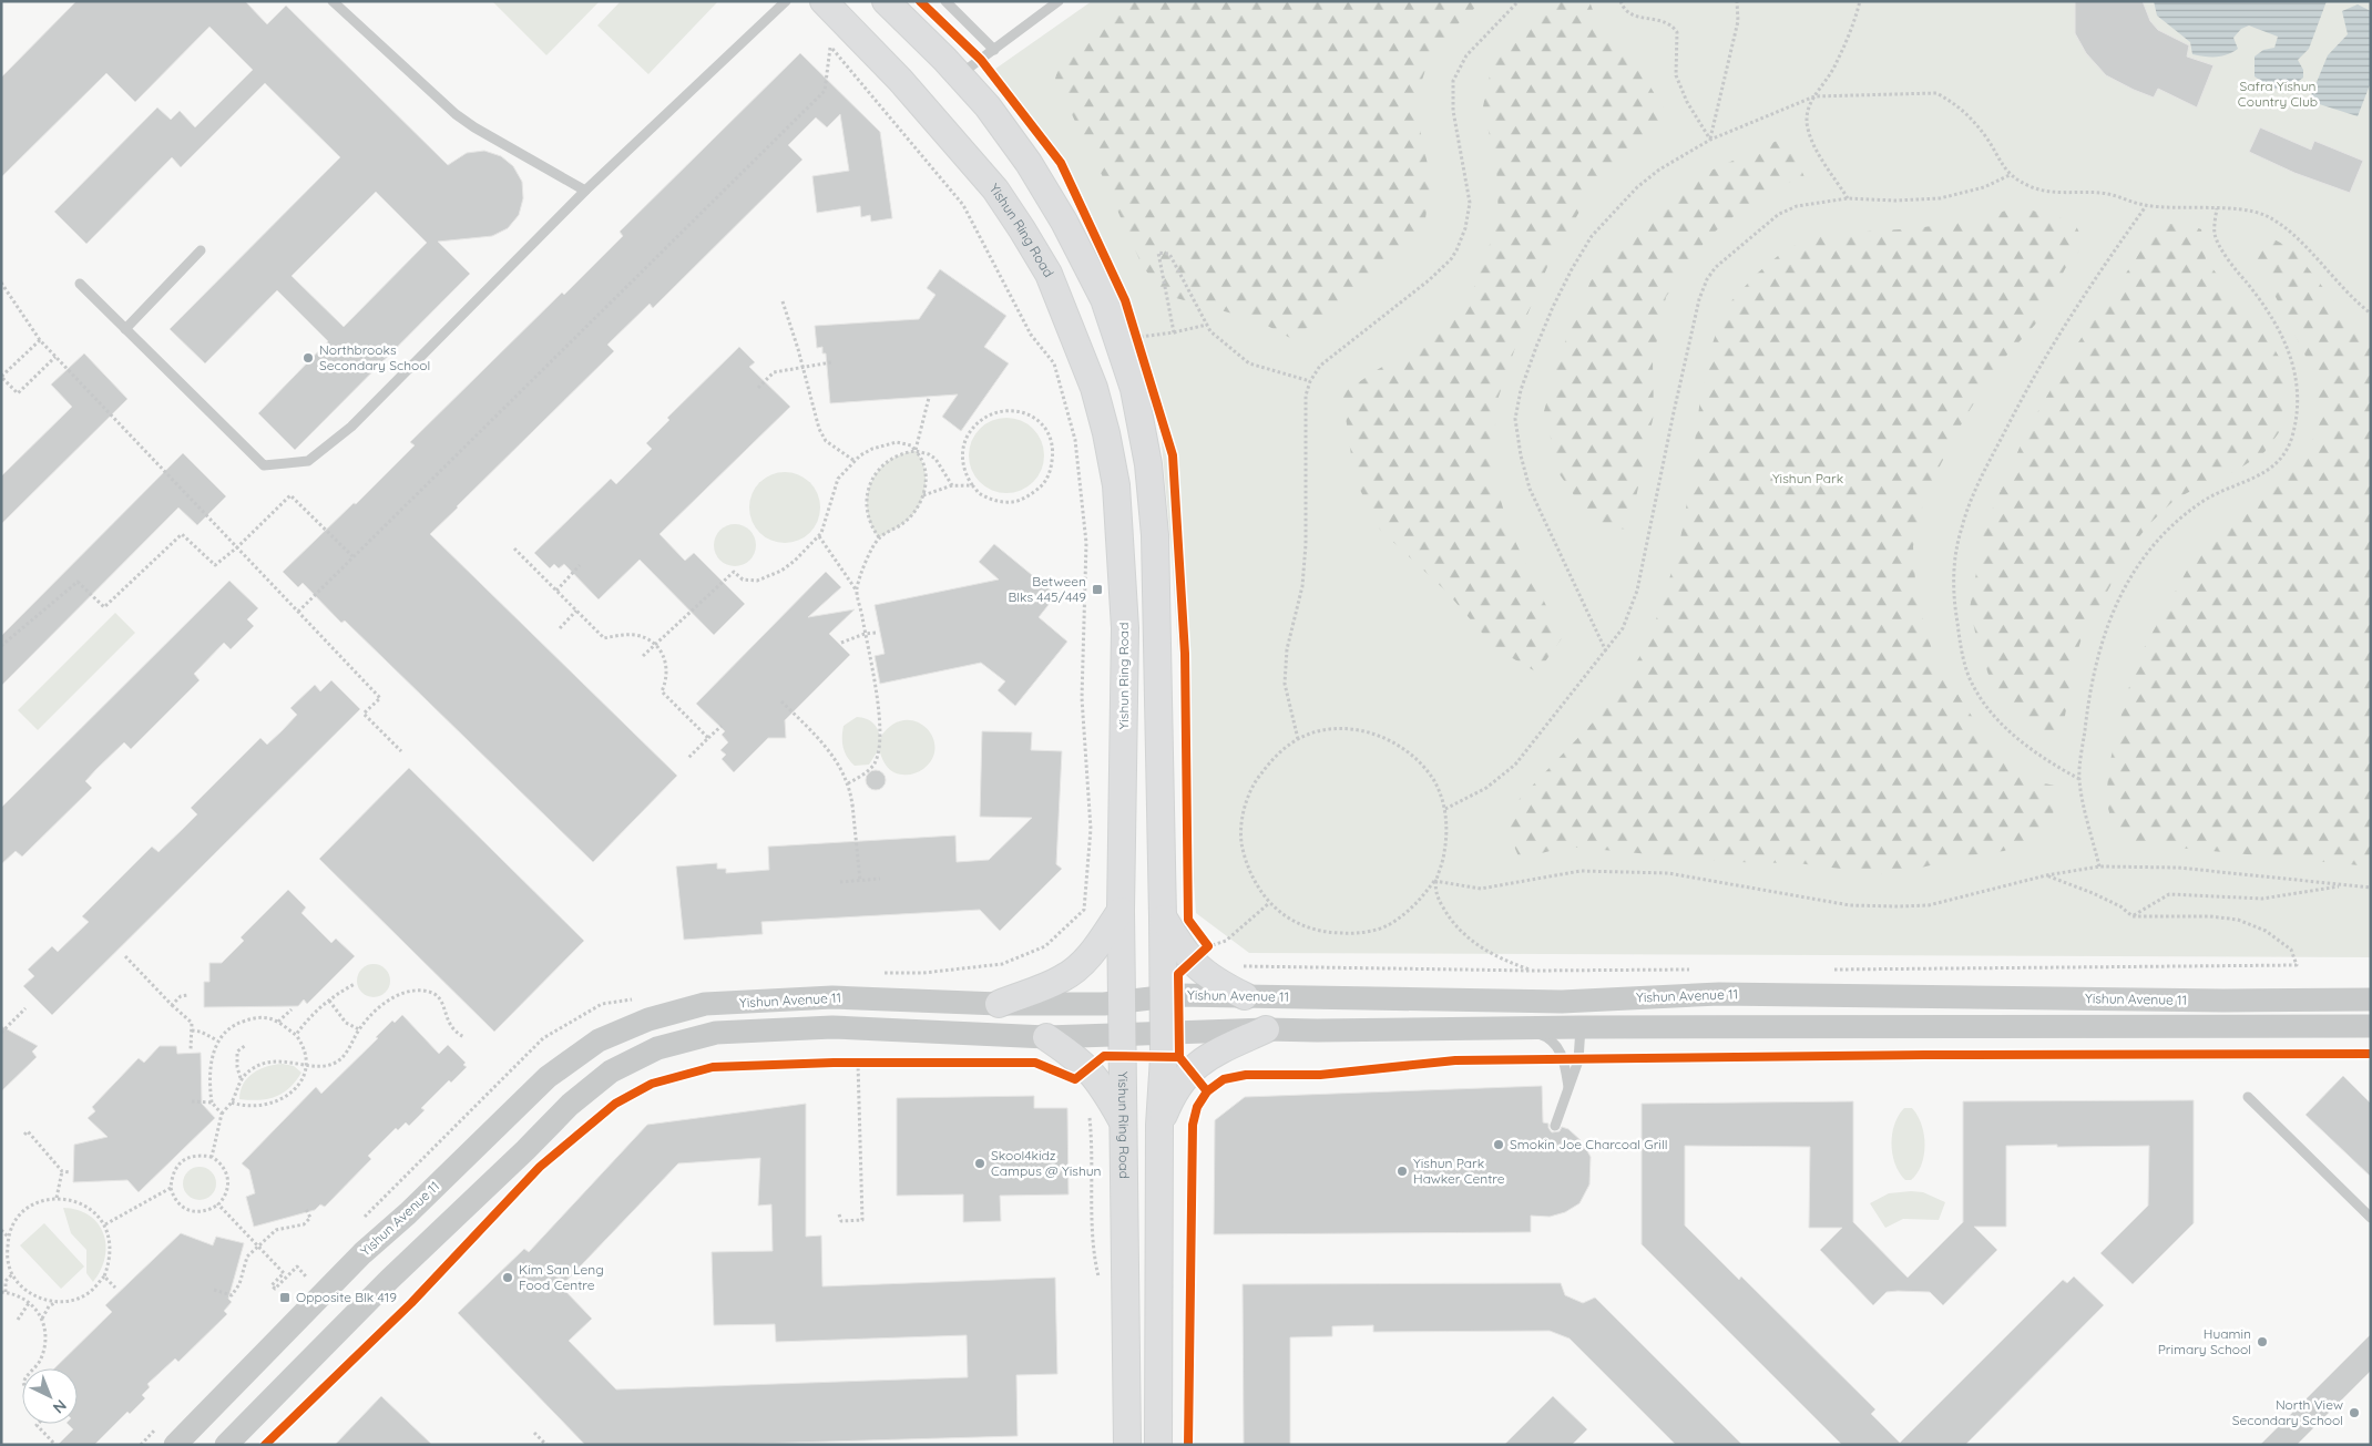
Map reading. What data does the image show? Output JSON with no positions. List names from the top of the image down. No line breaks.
{"streets":{"main road":["Yishun Ring Road"],"street":["Yishun Avenue 11"]},"crossings":[["Yishun Ring Road","Yishun Avenue 11"]],"parks":["Safra Yishun Country Club","Yishun Park"],"places":{"other":["Northbrooks Secondary School","Smokin Joe Charcoal Grill","Skool4kidz Campus @ Yishun","Yishun Park Hawker Centre","Kim San Leng Food Centre","Huamin Primary School","North View Secondary School"],"transit":["Between Blks 445/449","Opposite Blk 419"]},"north":"bottom right"}
